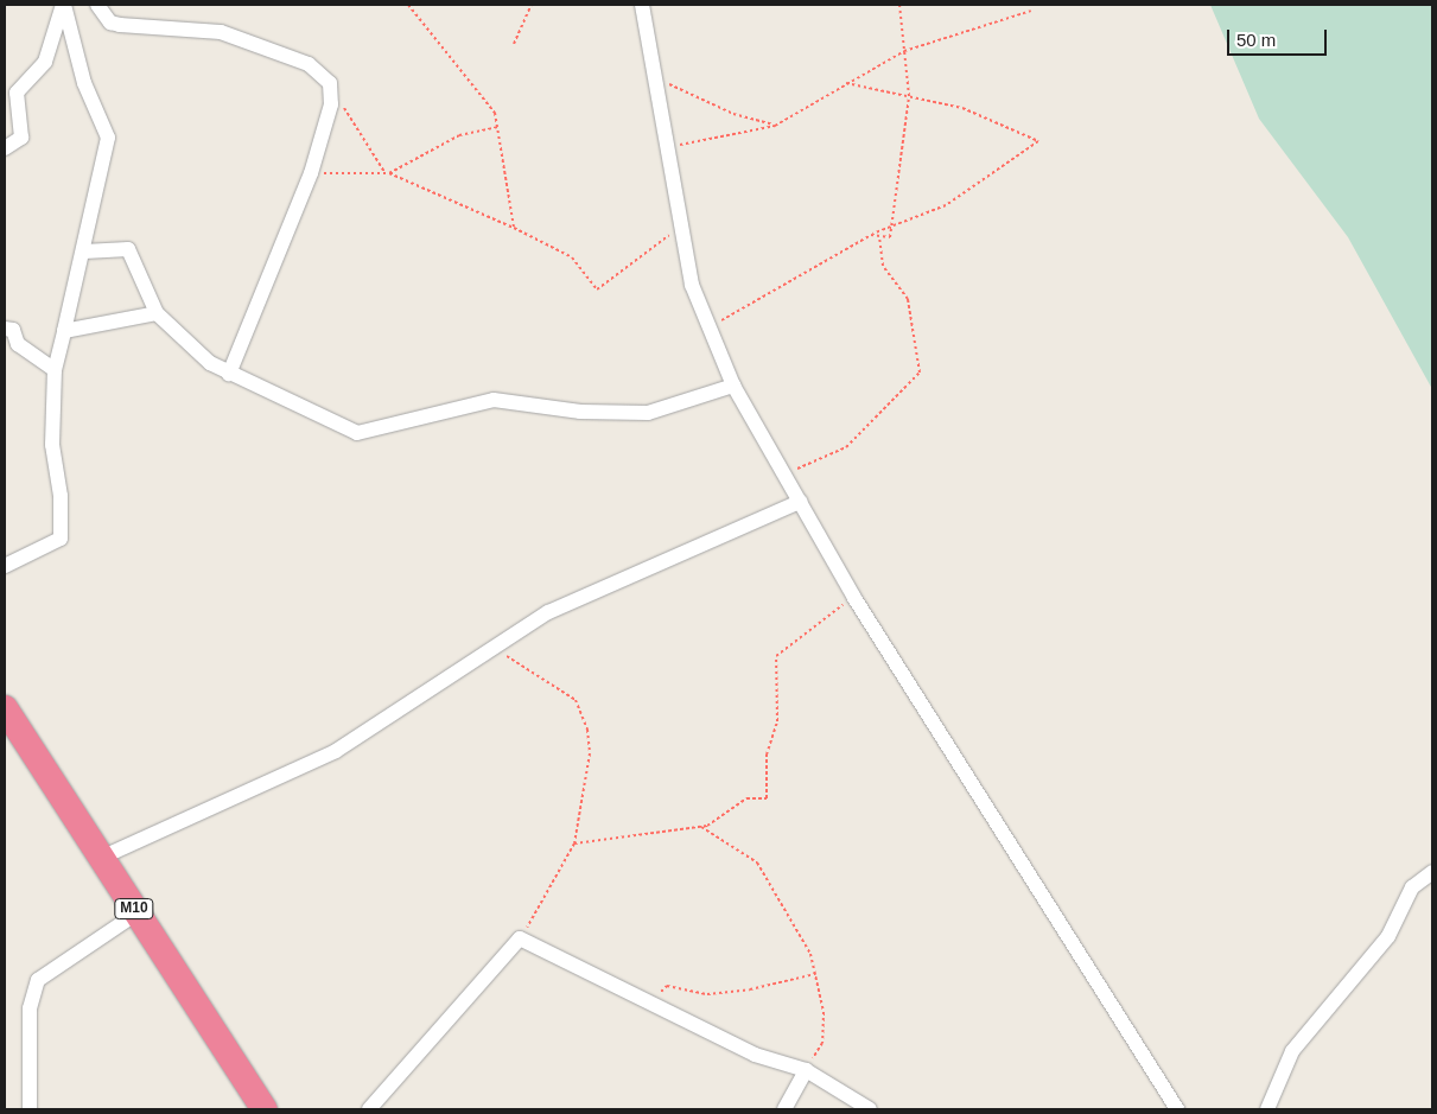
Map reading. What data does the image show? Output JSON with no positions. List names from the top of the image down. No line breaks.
{"streets":{"highway":["M10"]},"scale_bar":"50 m"}
